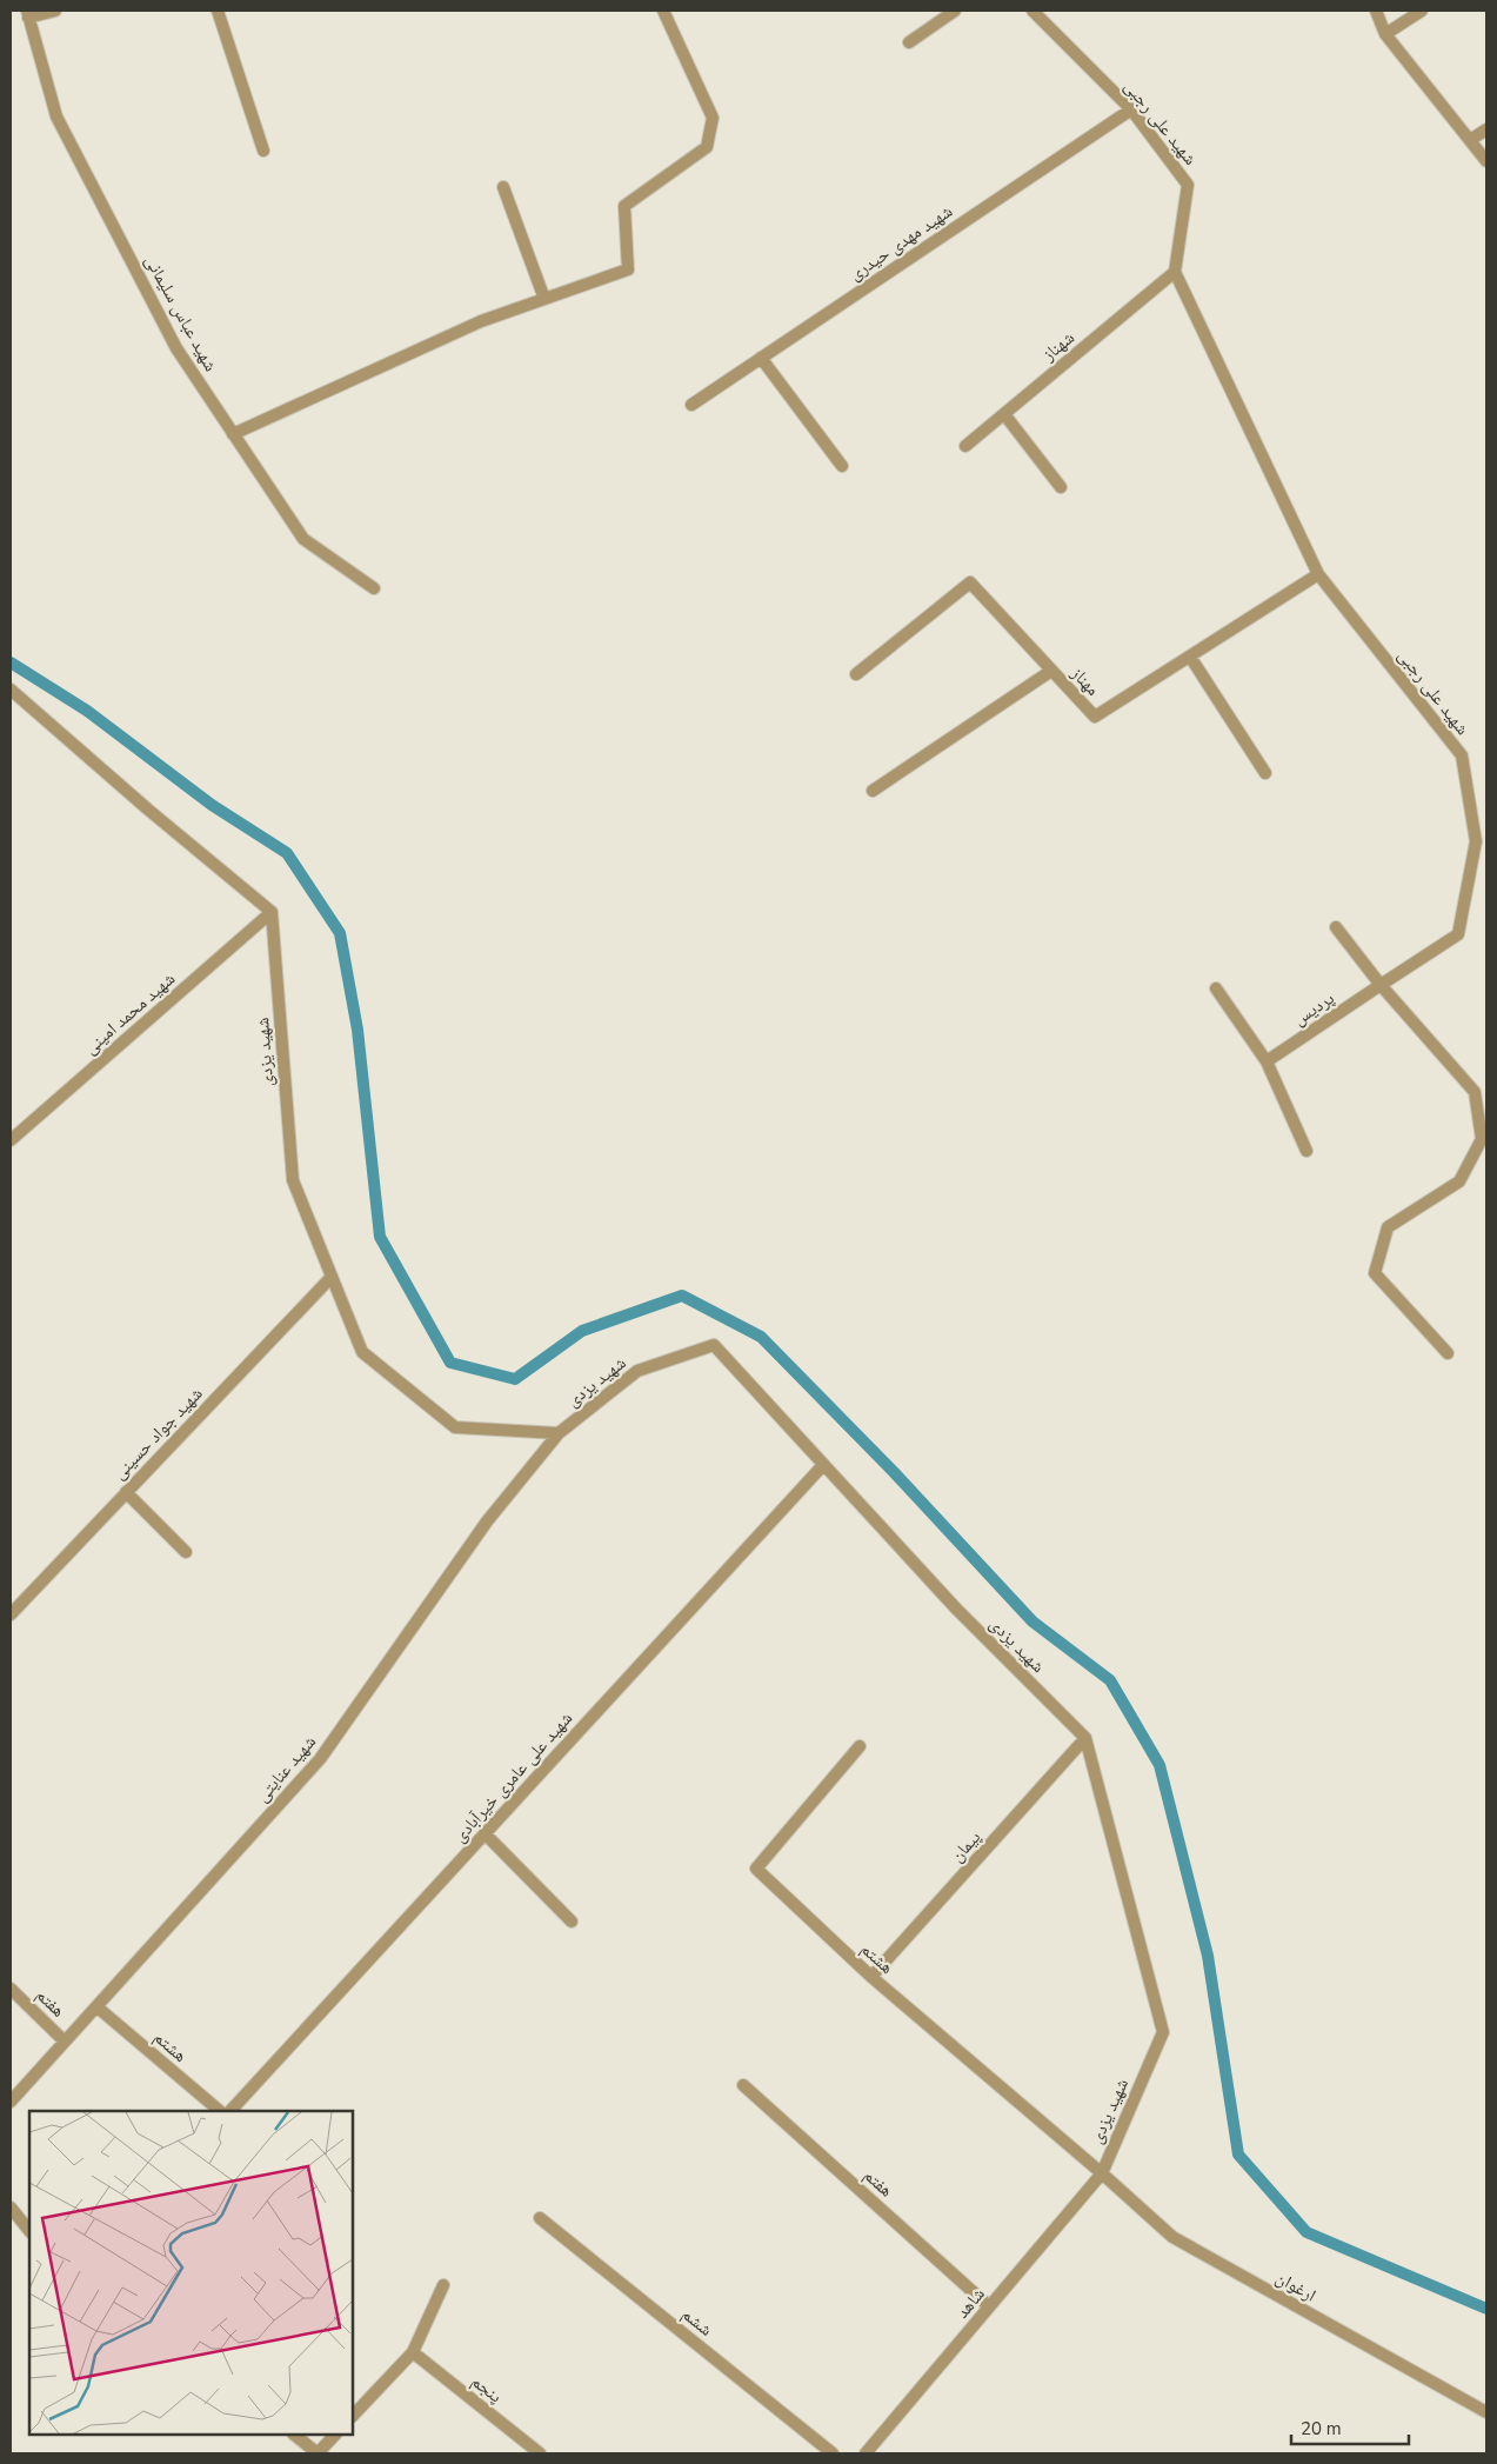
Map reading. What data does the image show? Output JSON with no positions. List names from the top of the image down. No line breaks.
{"streets":{"street":["شهید علی رجبی","شهید مهدی حیدری","شهید عباس سلیمانی","شهناز","مهناز","پردیس","شهید محمد امینی","شهید یزدی","شهید جواد حسینی","شهید عنایتی","شهید علی عامری خیرآبادی","پیمان","هشتم","هفتم","ارغوان","شاهد","ششم","پنجم"]},"crossings":[["شهید علی رجبی","شهید مهدی حیدری"],["شهید علی رجبی","شهناز"],["شهید علی رجبی","مهناز"],["شهید علی رجبی","پردیس"],["شهید محمد امینی","شهید یزدی"],["شهید یزدی","شهید جواد حسینی"],["شهید یزدی","شهید عنایتی"],["شهید یزدی","شهید علی عامری خیرآبادی"],["شهید یزدی","پیمان"],["شهید یزدی","هشتم"],["شهید یزدی","ارغوان"],["شهید یزدی","شاهد"],["شهید عنایتی","هشتم"],["شهید عنایتی","هفتم"],["پیمان","هشتم"],["هشتم","ارغوان"],["هشتم","شاهد"],["هفتم","شاهد"],["ارغوان","شاهد"]],"scale_bar":"20 m"}
